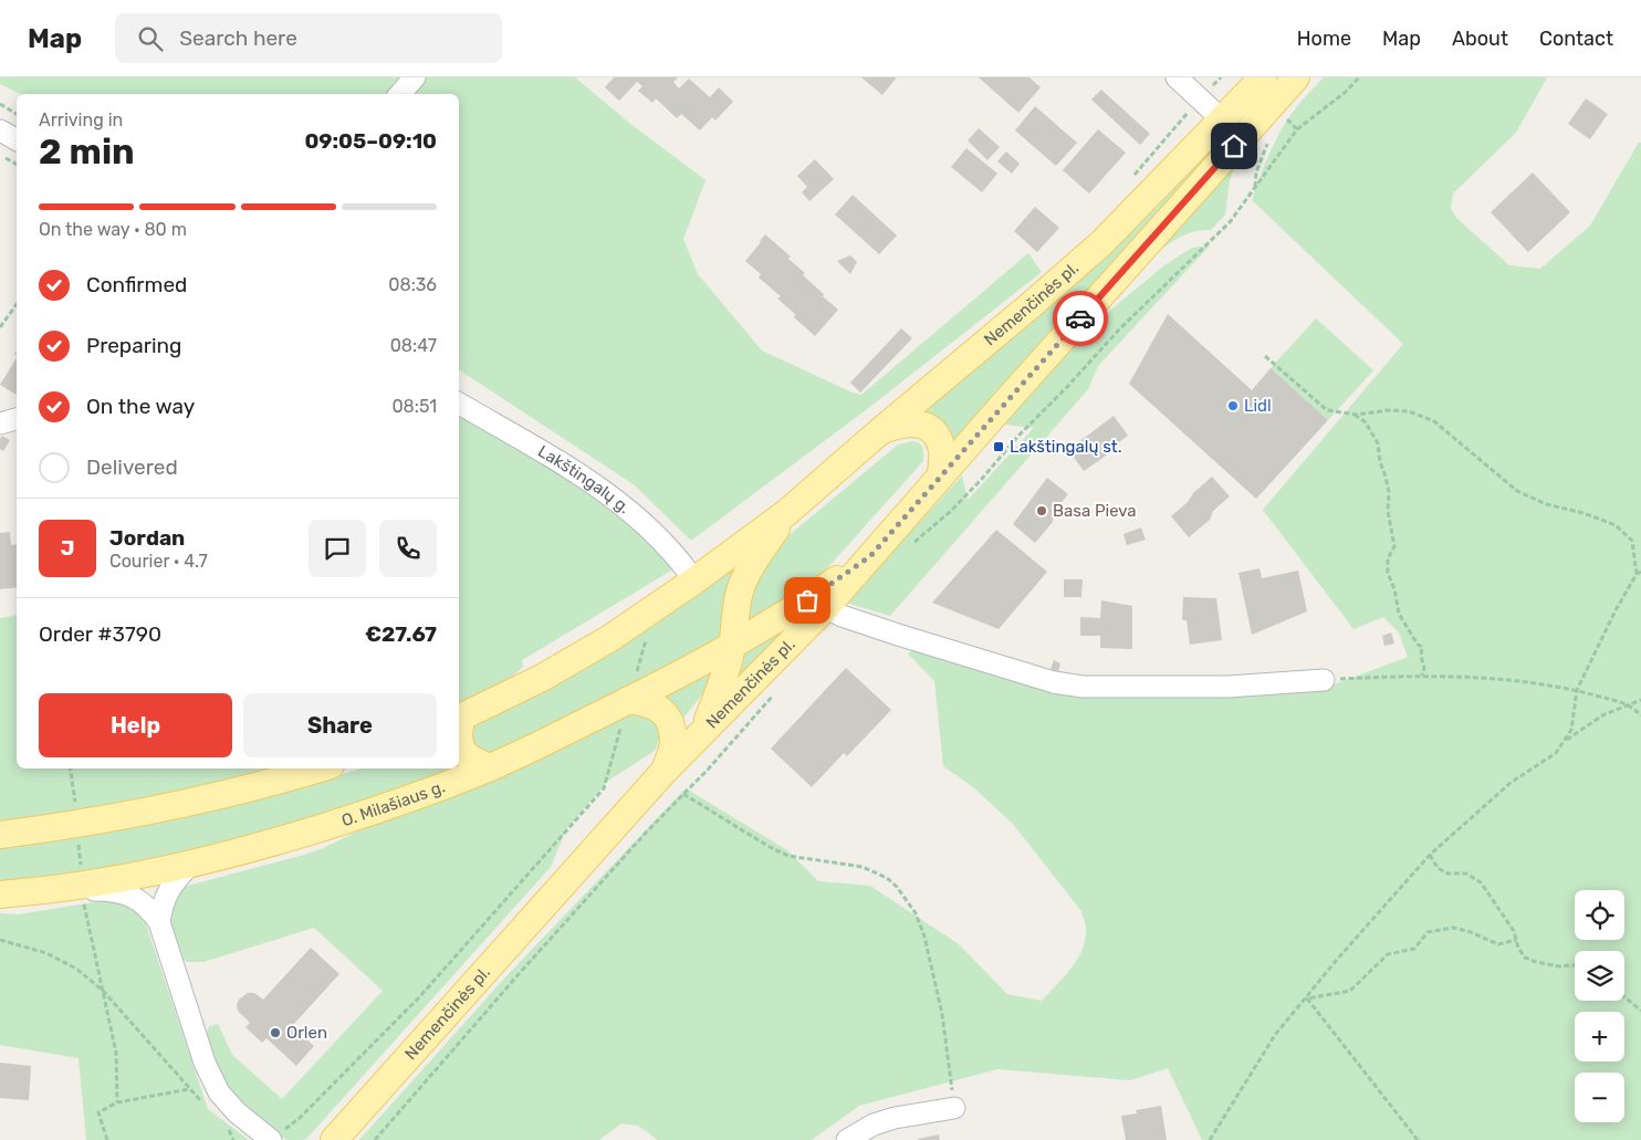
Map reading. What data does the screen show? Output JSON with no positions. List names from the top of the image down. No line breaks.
{"streets":{"main road":["Nemenčinės pl.","O. Milašiaus g."],"street":["Lakštingalų g."]},"crossings":[["Nemenčinės pl.","O. Milašiaus g."]],"places":{"other":["Lidl","Basa Pieva","Orlen"],"transit":["Lakštingalų st."]},"page":{"header":"Map","search":"Search here","nav":["Home","Map","About","Contact"],"heading":["2 min","Arriving in","09:05–09:10"],"panel":["Jordan","Courier · 4.7","Order #3790","€27.67"],"bar":"On the way · 80 m","list":[["Confirmed","08:36"],["Preparing","08:47"],["On the way","08:51"],"Delivered"],"round":"J","buttons":["Help","Share"],"map_buttons":["+","−"]}}
